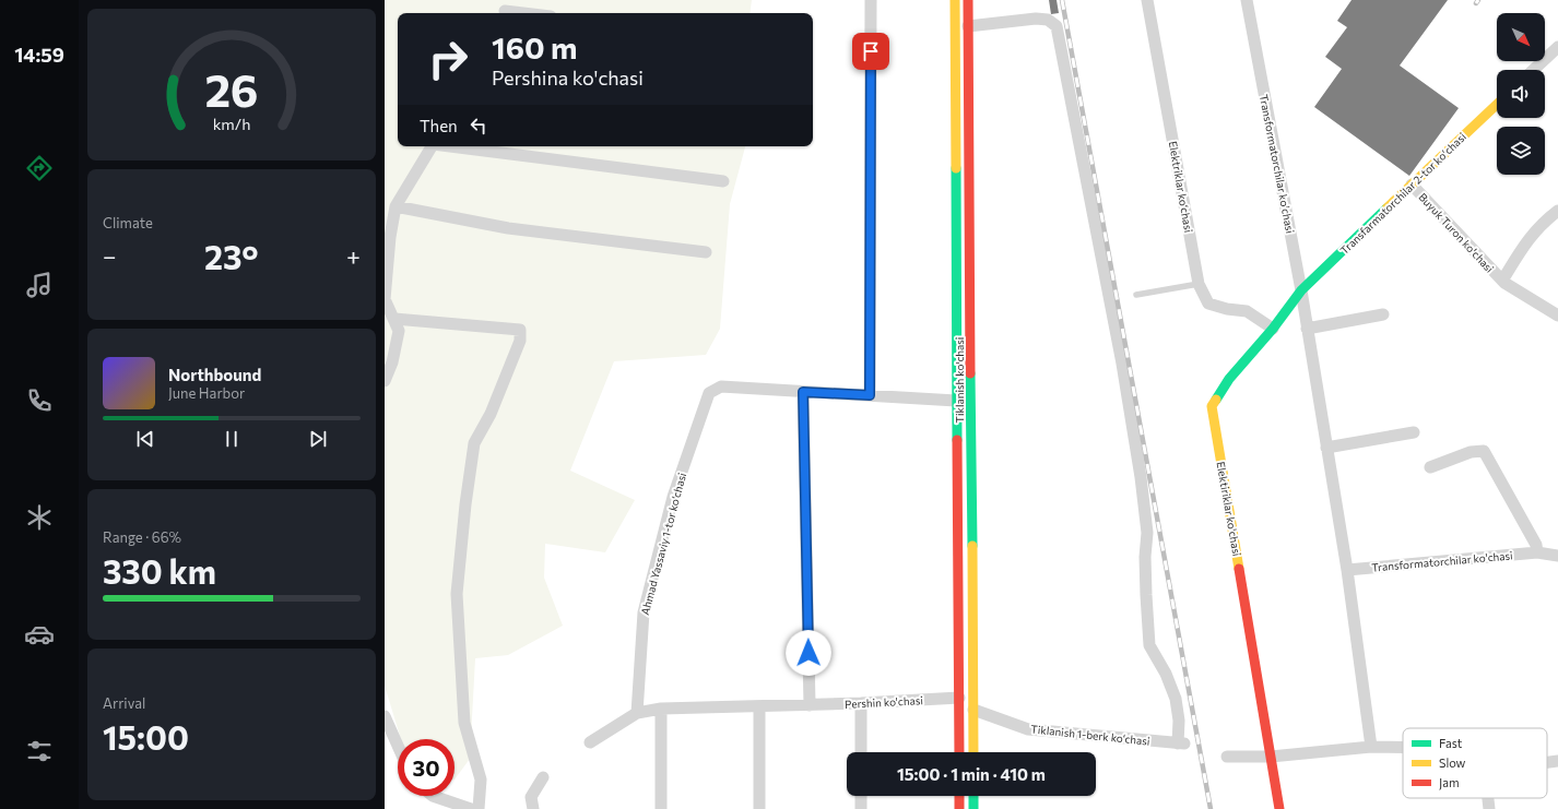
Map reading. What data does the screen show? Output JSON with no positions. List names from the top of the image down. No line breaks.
{"streets":{"main road":["Transfarmatorchilar 2-tor koʻchasi","Tiklanish ko'chasi","Elektiriklar ko'chasi"],"street":["Transformatorchilar ko'chasi","Elektriklar ko‘chasi","Buyuk Turon ko'chasi","Ahmad Yassaviy 1-tor ko‘chasi","Pershin ko'chasi","Tiklanish 1-berk ko‘chasi"]},"crossings":[["Transformatorchilar ko'chasi","Transfarmatorchilar 2-tor koʻchasi"],["Transformatorchilar ko'chasi","Elektiriklar ko'chasi"],["Elektriklar ko‘chasi","Elektiriklar ko'chasi"],["Transfarmatorchilar 2-tor koʻchasi","Buyuk Turon ko'chasi"],["Transfarmatorchilar 2-tor koʻchasi","Elektiriklar ko'chasi"],["Tiklanish ko'chasi","Tiklanish 1-berk ko‘chasi"],["Ahmad Yassaviy 1-tor ko‘chasi","Pershin ko'chasi"]],"legend":["Fast","Slow","Jam"],"north":"bottom right","page":{"tabs":"14:59","turn":["160 m","Pershina ko'chasi"],"then":"Then","tile":["Climate",["Range · 66%","330 km"],["Arrival","15:00"]],"heat":["−","23°","+"],"song":["Northbound","June Harbor"],"limit":"30","trip":"15:00 · 1 min · 410 m","gauge":["26","km/h"]}}
